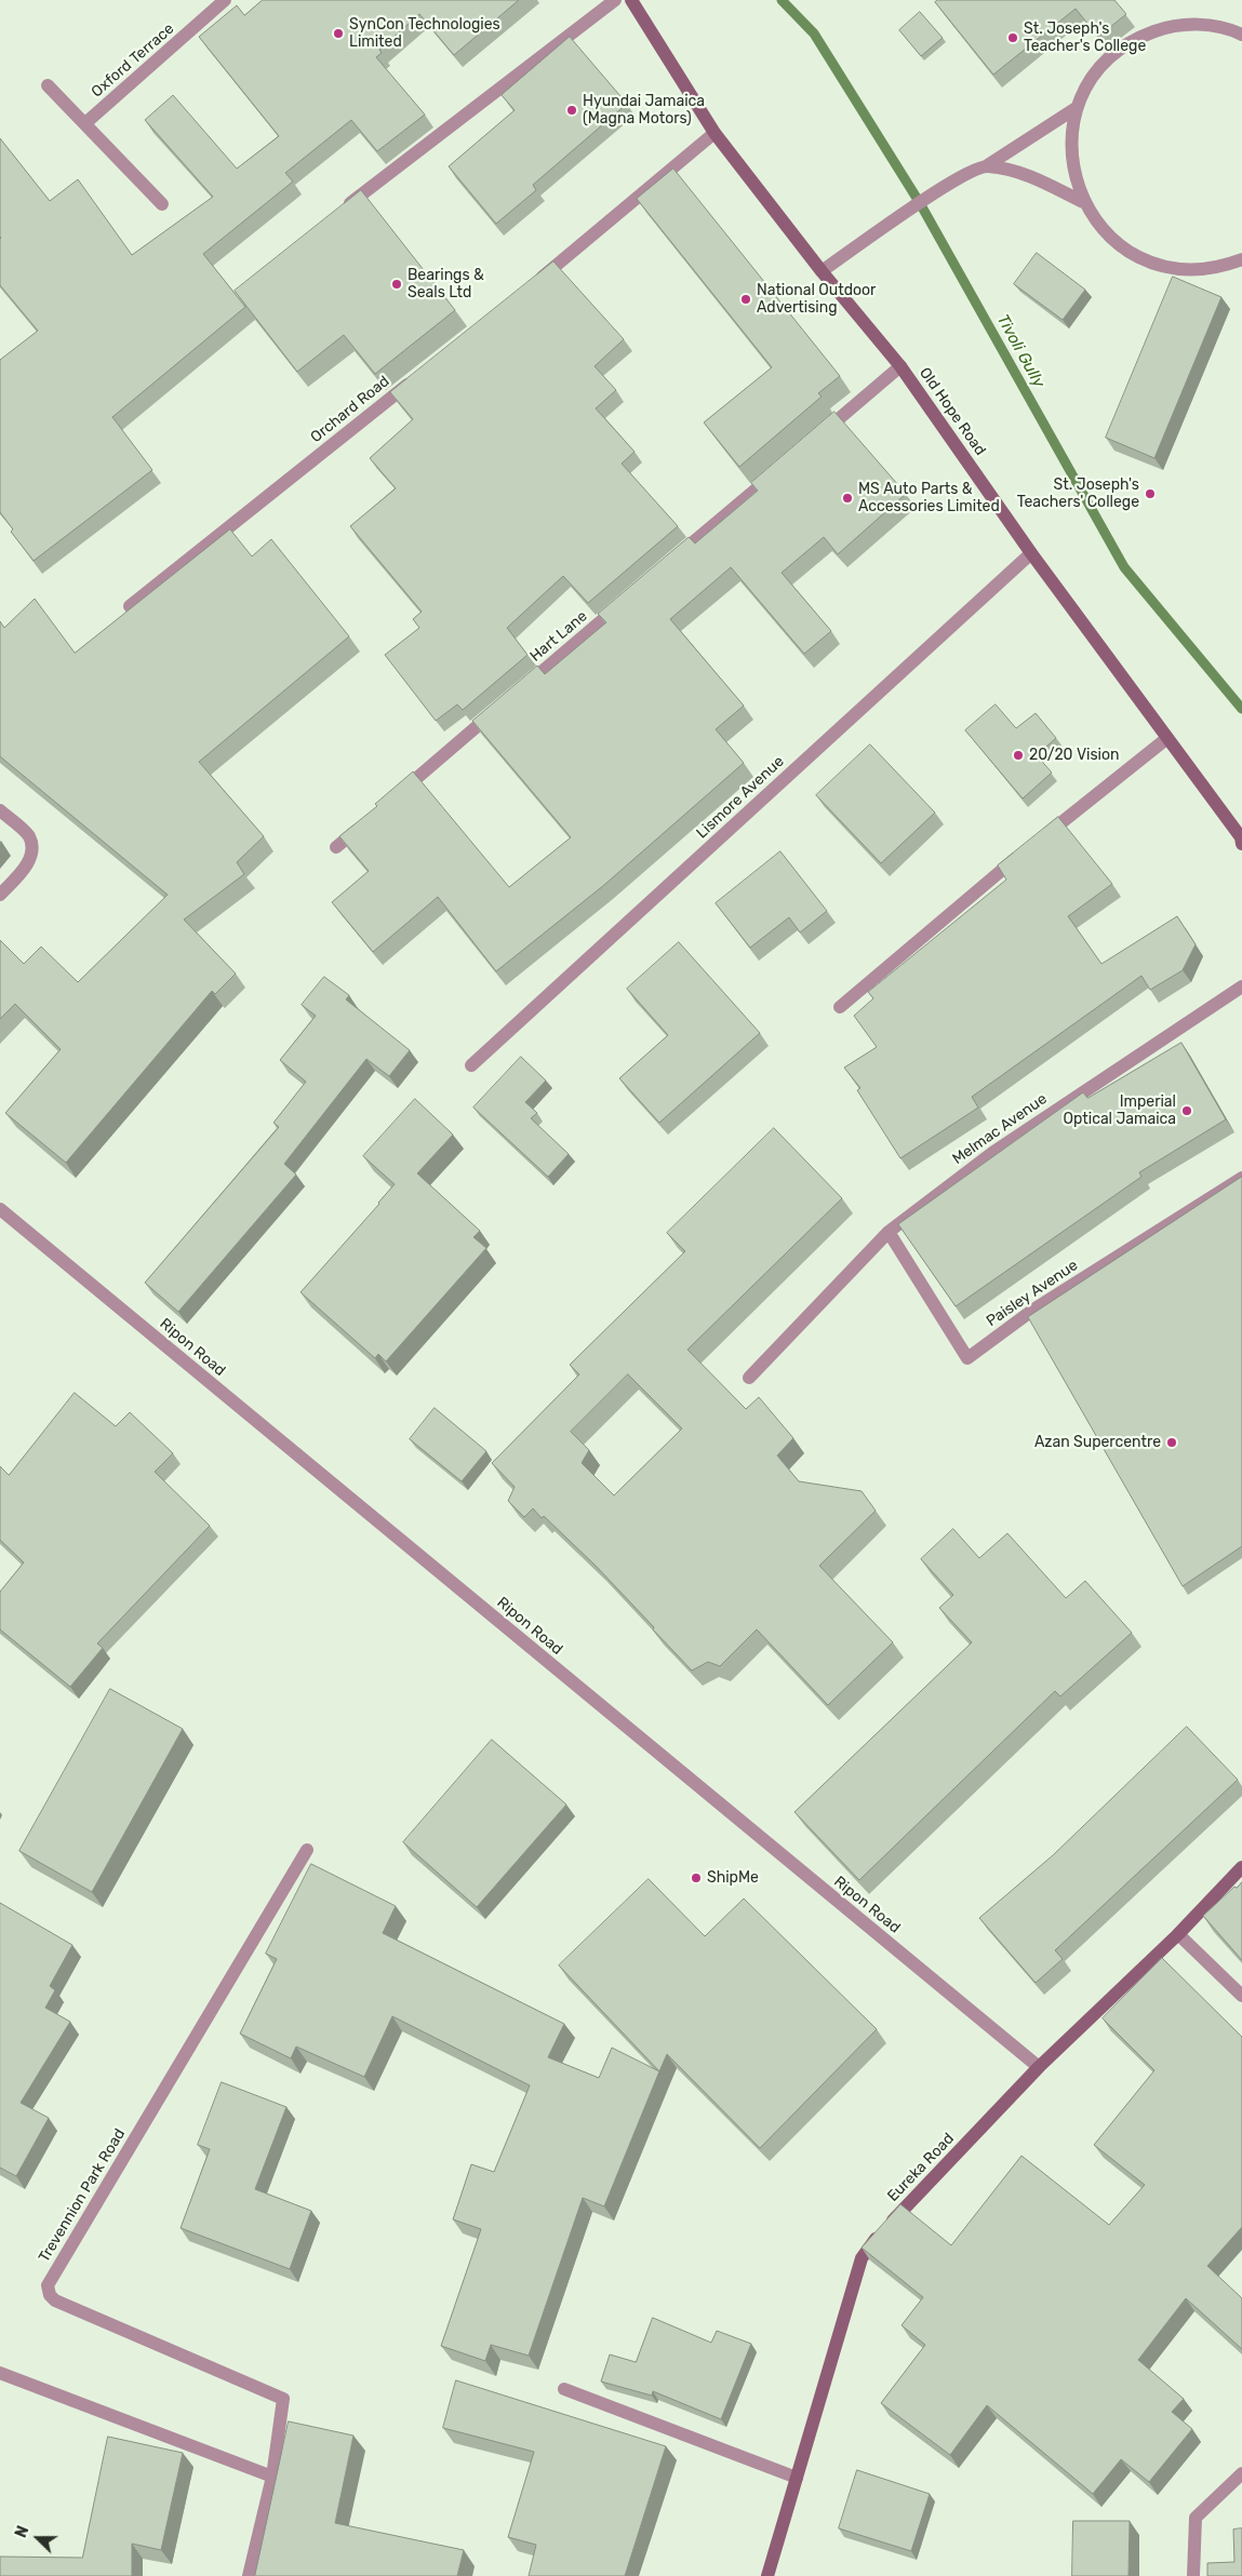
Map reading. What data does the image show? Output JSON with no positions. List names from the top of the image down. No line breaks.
{"streets":{"main road":["Old Hope Road","Eureka Road"],"street":["Oxford Terrace","Orchard Road","Hart Lane","Lismore Avenue","Melmac Avenue","Paisley Avenue","Ripon Road","Trevennion Park Road"]},"crossings":[["Old Hope Road","Lismore Avenue"],["Melmac Avenue","Paisley Avenue"],["Ripon Road","Eureka Road"]],"water":["Tivoli Gully"],"places":["SynCon Technologies Limited","St. Joseph's Teacher's College","Hyundai Jamaica (Magna Motors)","Bearings & Seals Ltd","National Outdoor Advertising","St. Joseph's Teachers' College","MS Auto Parts & Accessories Limited","20/20 Vision","Imperial Optical Jamaica","Azan Supercentre","ShipMe"],"north":"left"}
